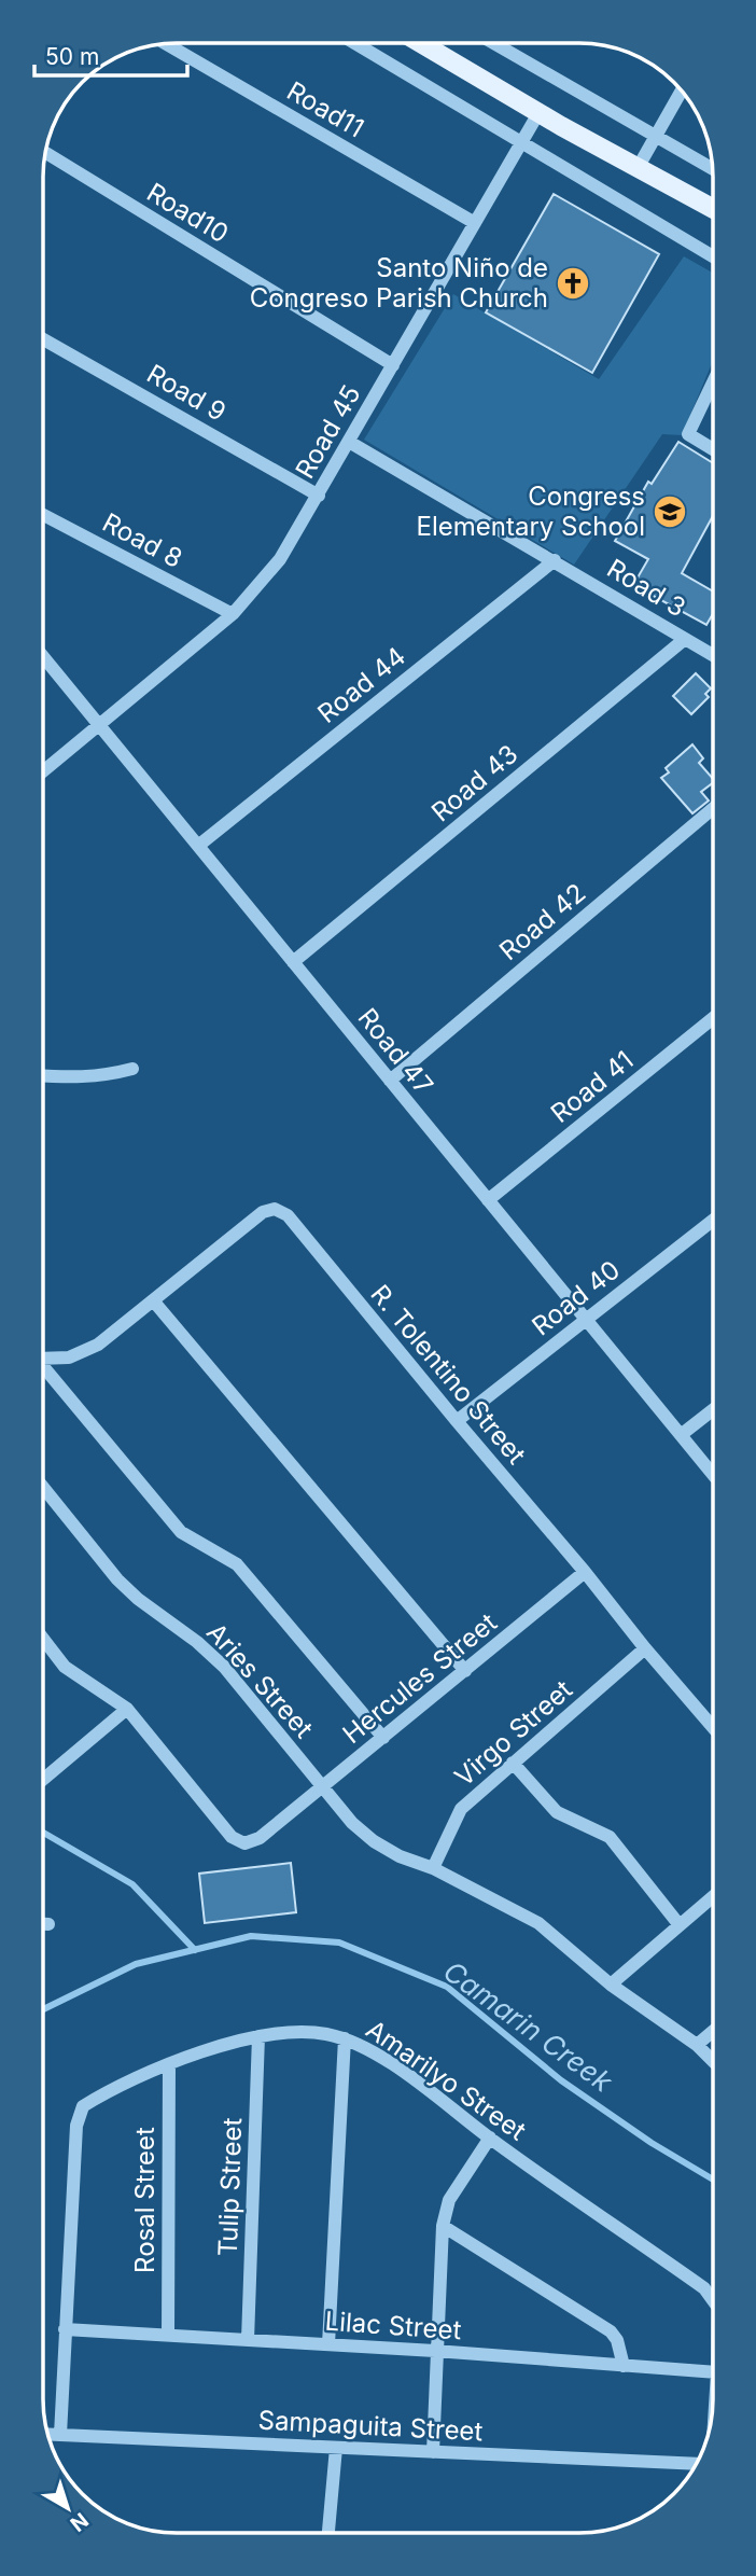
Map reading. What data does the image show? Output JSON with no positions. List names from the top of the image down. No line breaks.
{"streets":{"street":["Road11","Road10","Road 9","Road 45","Road 8","Road 3","Road 44","Road 43","Road 42","Road 47","Road 41","Road 40","R. Tolentino Street","Hercules Street","Aries Street","Virgo Street","Amarilyo Street","Tulip Street","Rosal Street","Lilac Street","Sampaguita Street"]},"crossings":[["Road11","Road 45"],["Road10","Road 45"],["Road 9","Road 45"],["Road 45","Road 8"],["Road 45","Road 3"],["Road 45","Road 47"],["Road 3","Road 44"],["Road 3","Road 43"],["Road 44","Road 47"],["Road 43","Road 47"],["Road 42","Road 47"],["Road 47","Road 41"],["Road 47","Road 40"],["Road 40","R. Tolentino Street"],["R. Tolentino Street","Hercules Street"],["Hercules Street","Aries Street"],["Aries Street","Virgo Street"],["Amarilyo Street","Tulip Street"],["Amarilyo Street","Rosal Street"],["Amarilyo Street","Lilac Street"],["Amarilyo Street","Sampaguita Street"],["Tulip Street","Lilac Street"],["Rosal Street","Lilac Street"]],"water":["Camarin Creek"],"places":{"church":["Santo Niño de Congreso Parish Church"],"school or university":["Congress Elementary School"]},"scale_bar":"50 m","north":"bottom right"}
